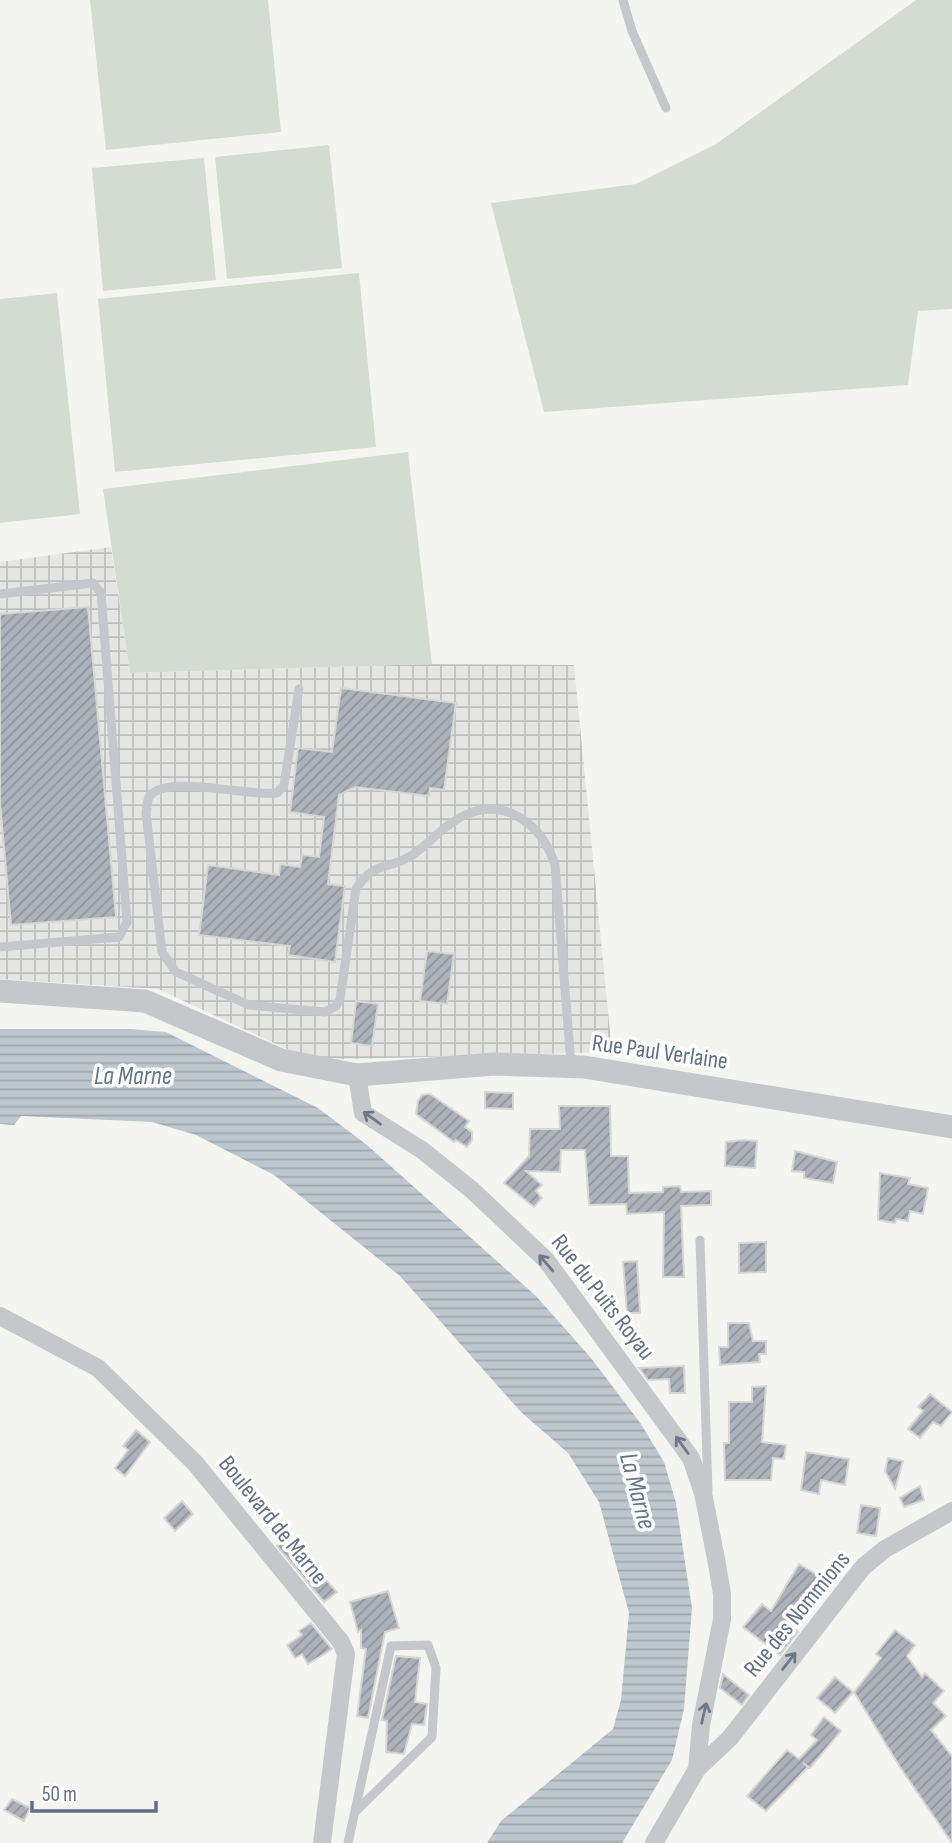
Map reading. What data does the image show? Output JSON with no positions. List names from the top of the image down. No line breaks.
{"streets":{"street":["Rue Paul Verlaine","Rue du Puits Royau","Boulevard de Marne","Rue des Nommions"]},"crossings":[["Rue Paul Verlaine","Rue du Puits Royau"],["Rue du Puits Royau","Rue des Nommions"]],"one_way":["Rue du Puits Royau","Rue des Nommions"],"water":["La Marne"],"scale_bar":"50 m"}
